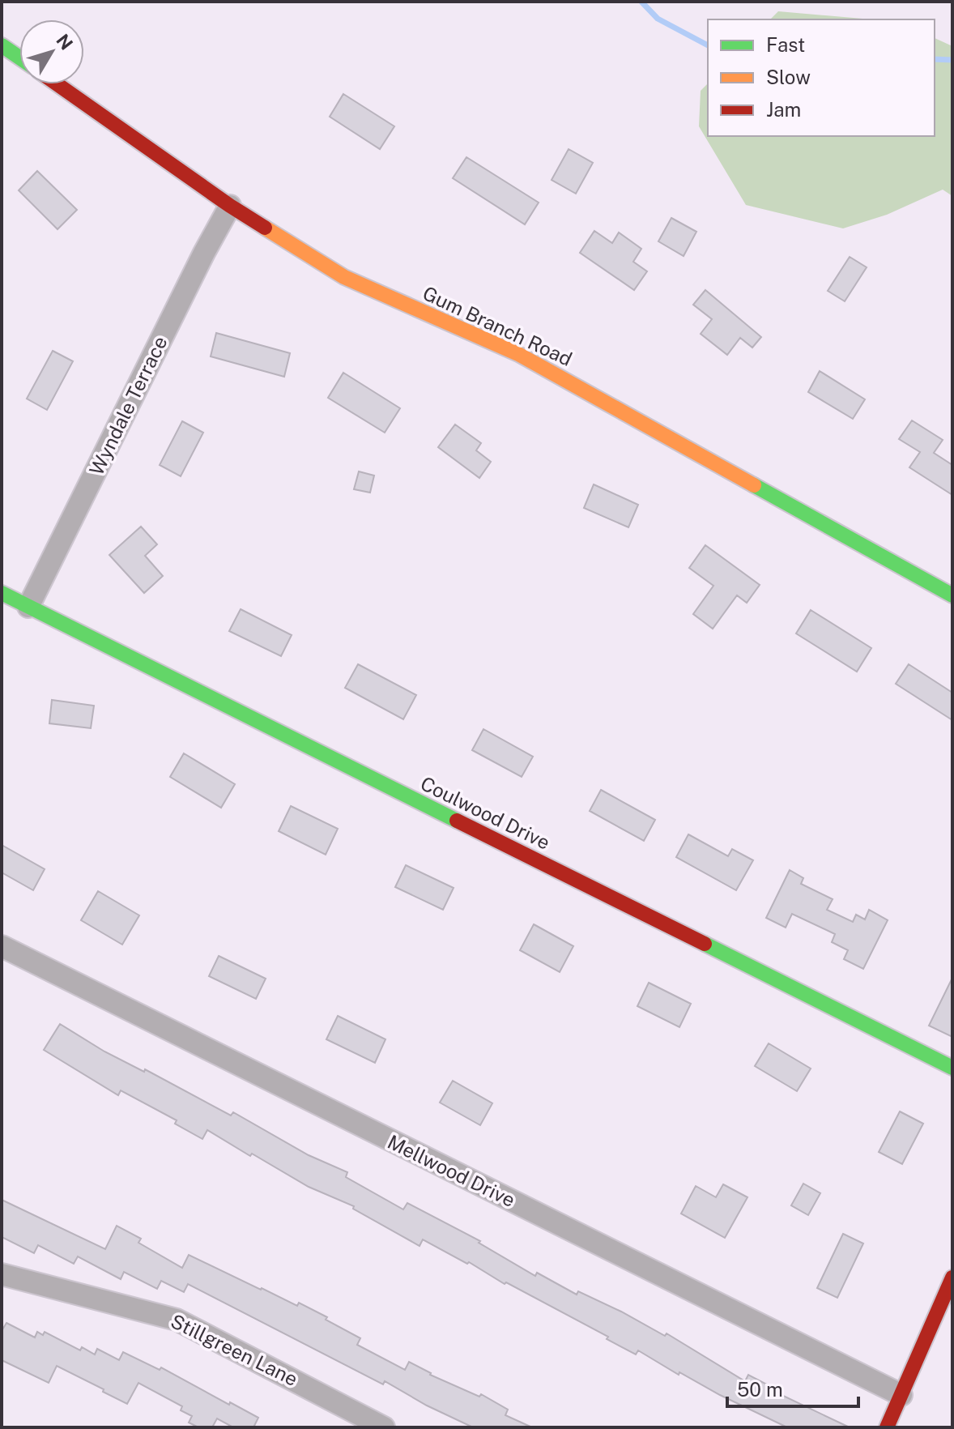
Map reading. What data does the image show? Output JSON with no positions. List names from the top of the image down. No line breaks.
{"streets":{"street":["Gum Branch Road","Wyndale Terrace","Coulwood Drive","Mellwood Drive","Stillgreen Lane"]},"crossings":[["Gum Branch Road","Wyndale Terrace"],["Wyndale Terrace","Coulwood Drive"]],"legend":["Fast","Slow","Jam"],"scale_bar":"50 m","north":"top right"}
